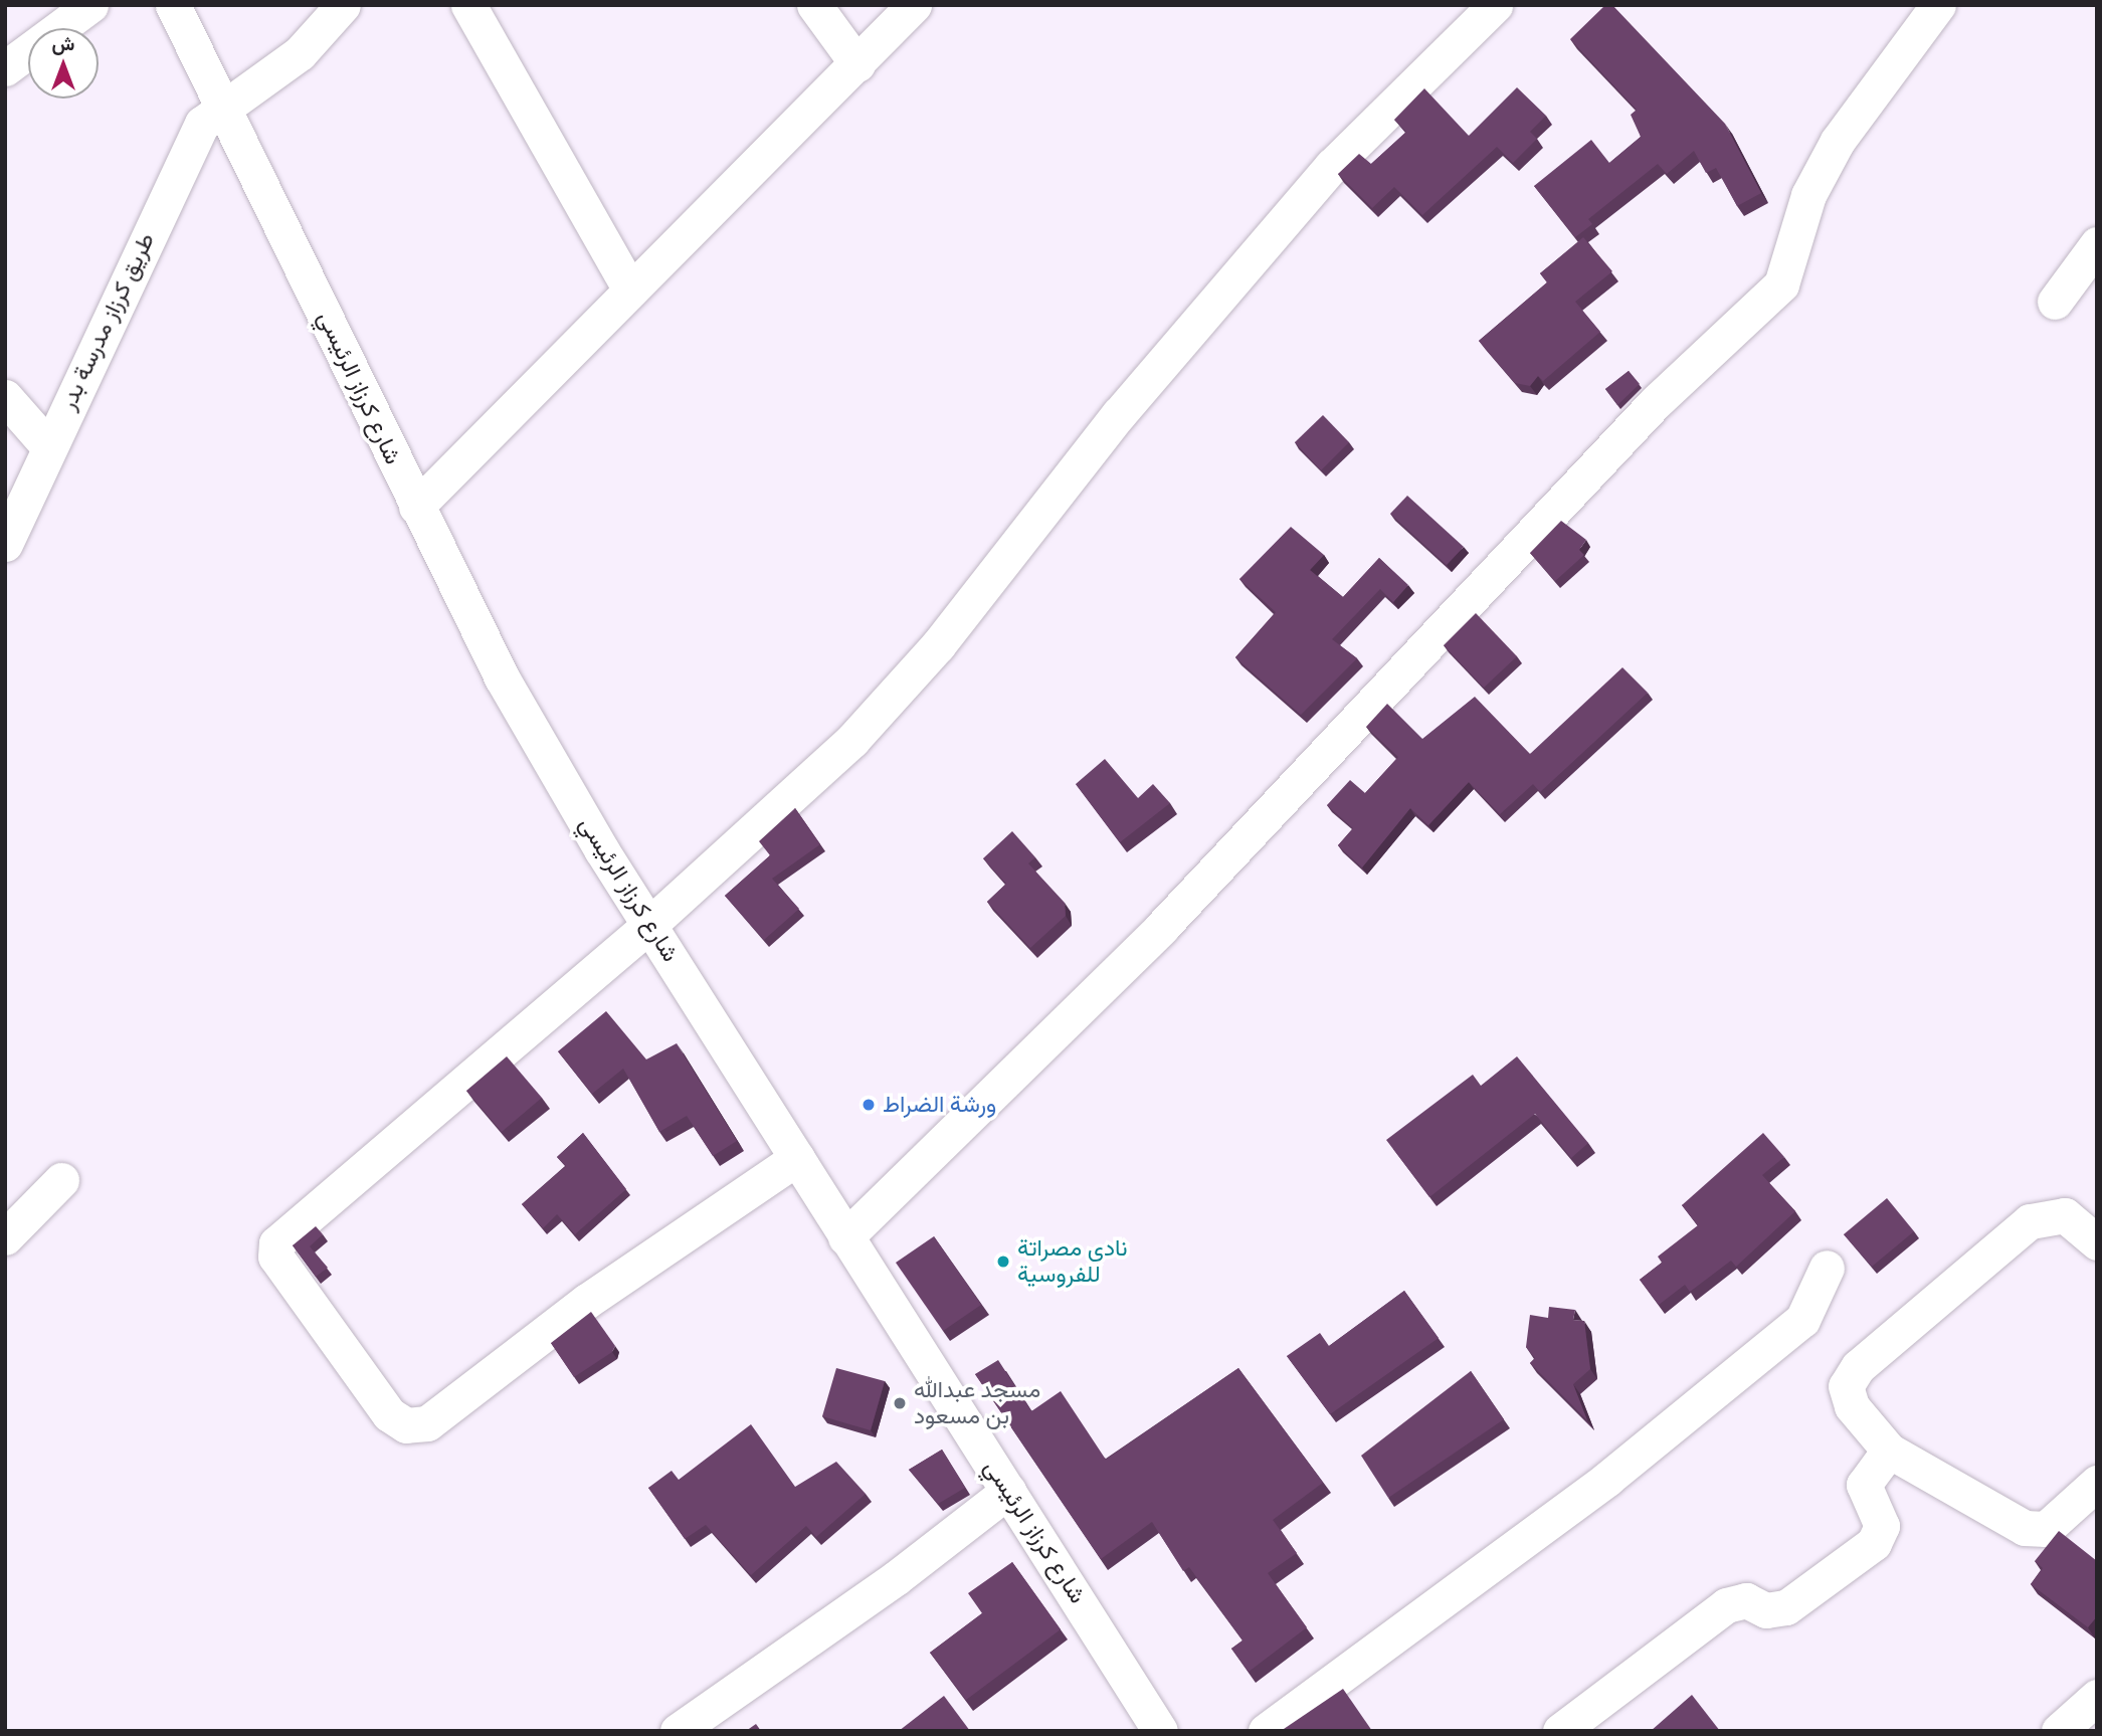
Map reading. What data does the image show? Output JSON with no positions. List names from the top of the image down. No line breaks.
{"streets":{"street":["طريق كرزاز مدرسة بدر","شارع كرزاز الرئيسي"]},"crossings":[["طريق كرزاز مدرسة بدر","شارع كرزاز الرئيسي"]],"places":["ورشة الضراط","نادي مصراتة للفروسية","مسجد عبدالله بن مسعود"],"north":"top"}
